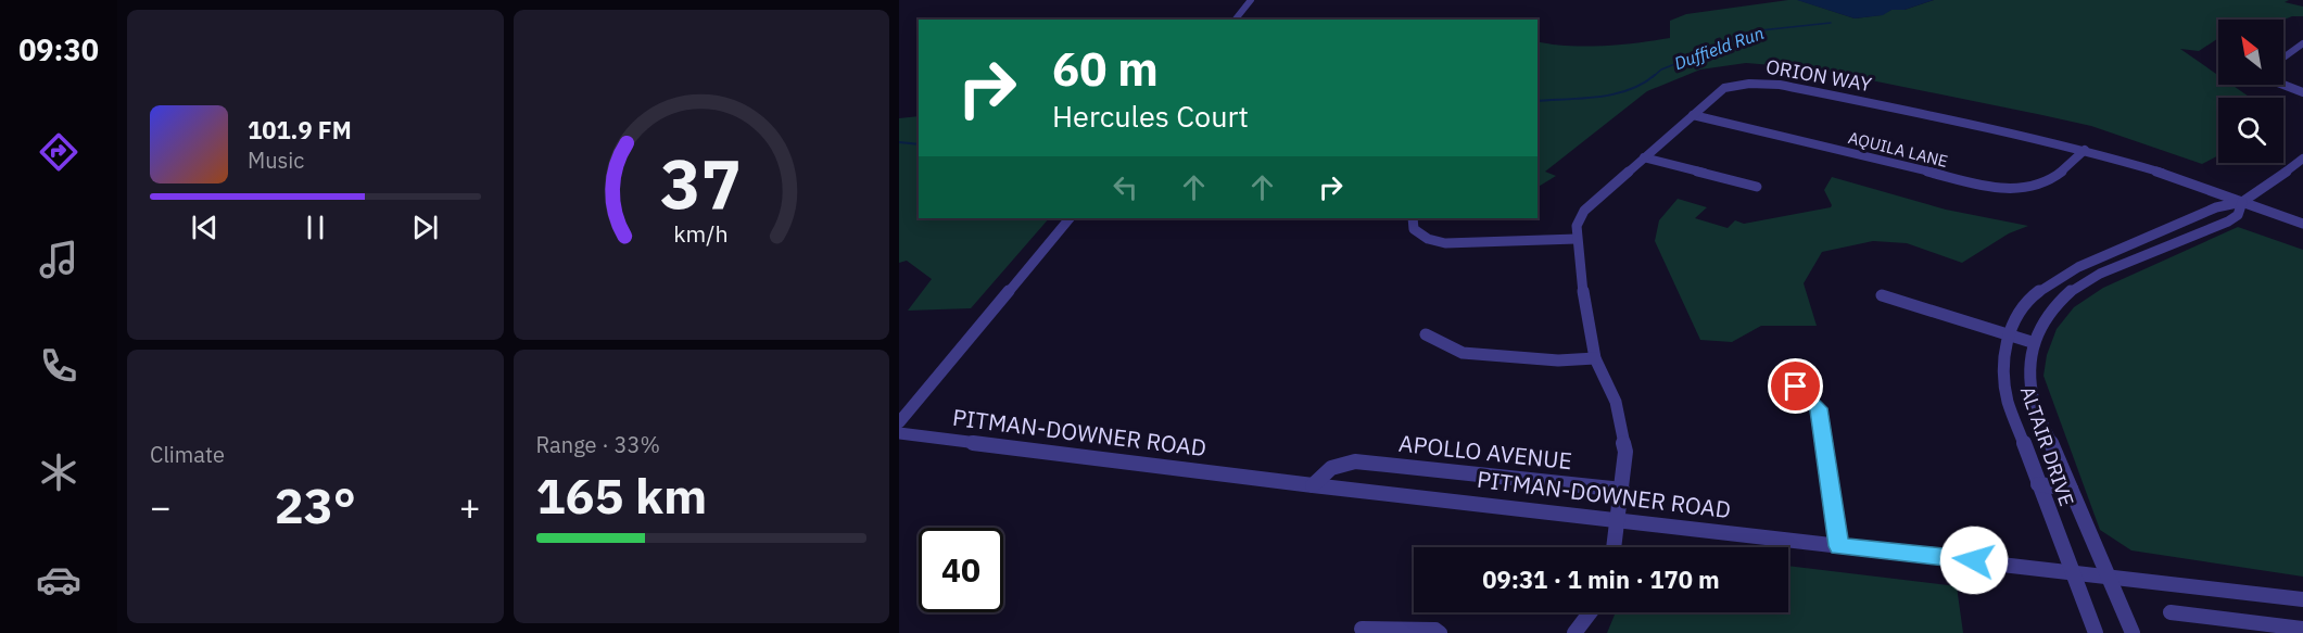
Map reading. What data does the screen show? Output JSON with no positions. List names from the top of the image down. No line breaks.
{"streets":{"street":["ORION WAY","AQUILA LANE","PITMAN-DOWNER ROAD","ALTAIR DRIVE","APOLLO AVENUE"]},"crossings":[["ORION WAY","AQUILA LANE"],["ORION WAY","PITMAN-DOWNER ROAD"],["ORION WAY","ALTAIR DRIVE"],["ORION WAY","APOLLO AVENUE"],["PITMAN-DOWNER ROAD","ALTAIR DRIVE"],["PITMAN-DOWNER ROAD","APOLLO AVENUE"]],"water":["Duffield Run"],"north":"top left","page":{"tabs":"09:30","turn":["60 m","Hercules Court"],"song":["101.9 FM","Music"],"tile":["Climate",["Range · 33%","165 km"]],"heat":["−","23°","+"],"limit":"40","trip":"09:31 · 1 min · 170 m","gauge":["37","km/h"]}}
